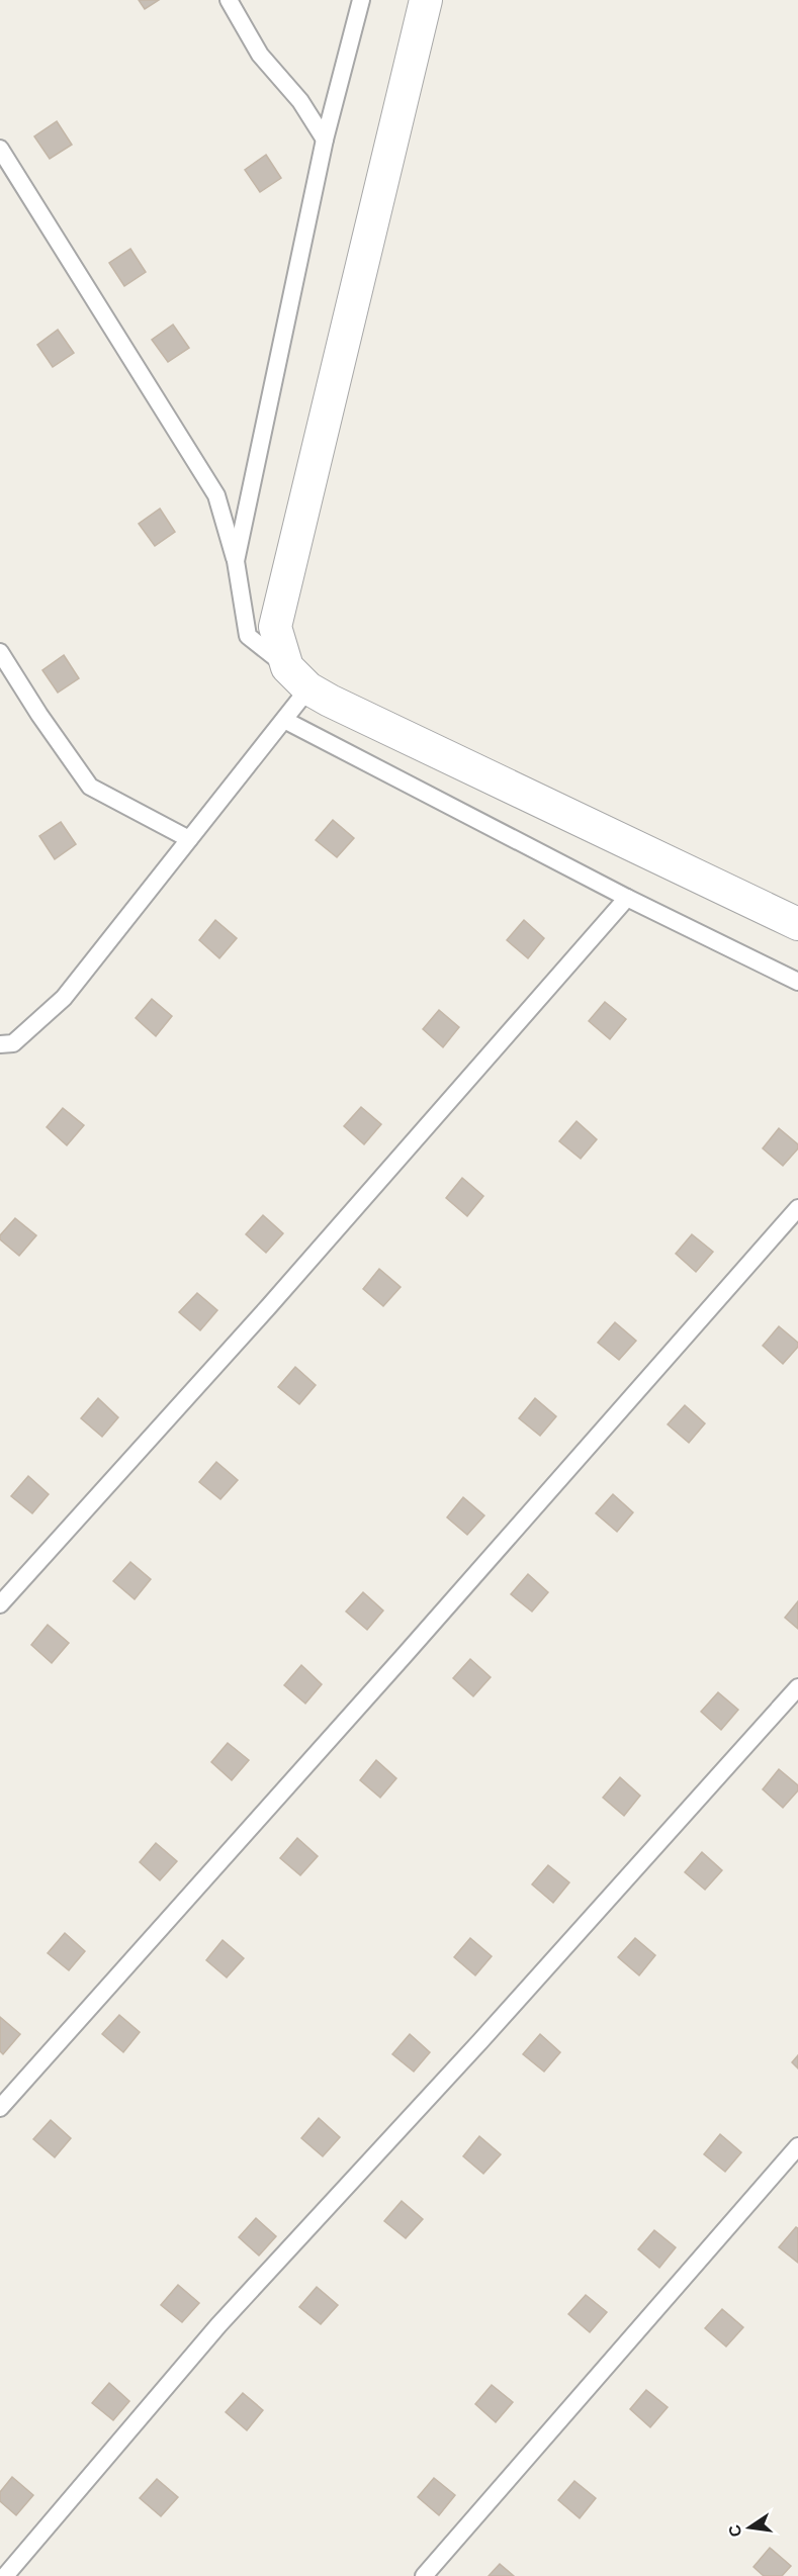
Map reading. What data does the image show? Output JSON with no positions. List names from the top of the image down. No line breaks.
{"north":"left"}
